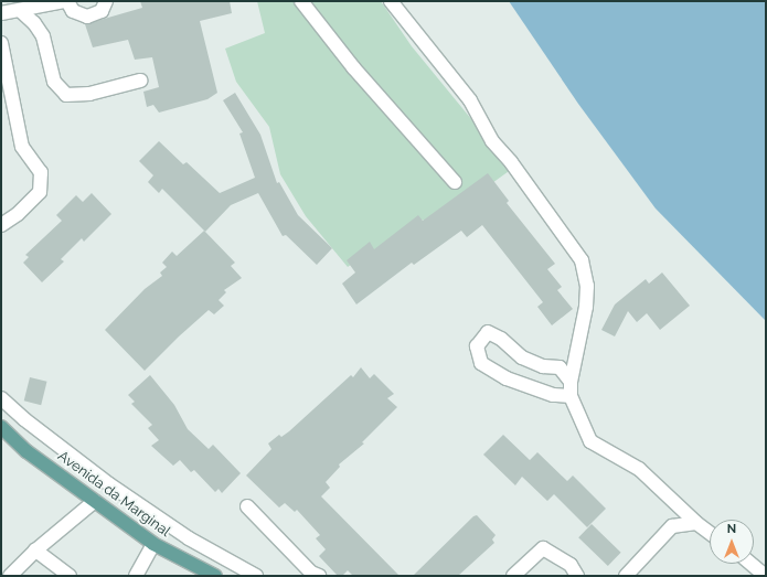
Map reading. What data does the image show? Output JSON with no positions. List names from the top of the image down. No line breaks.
{"streets":{"main road":["Avenida da Marginal"]},"north":"top"}
